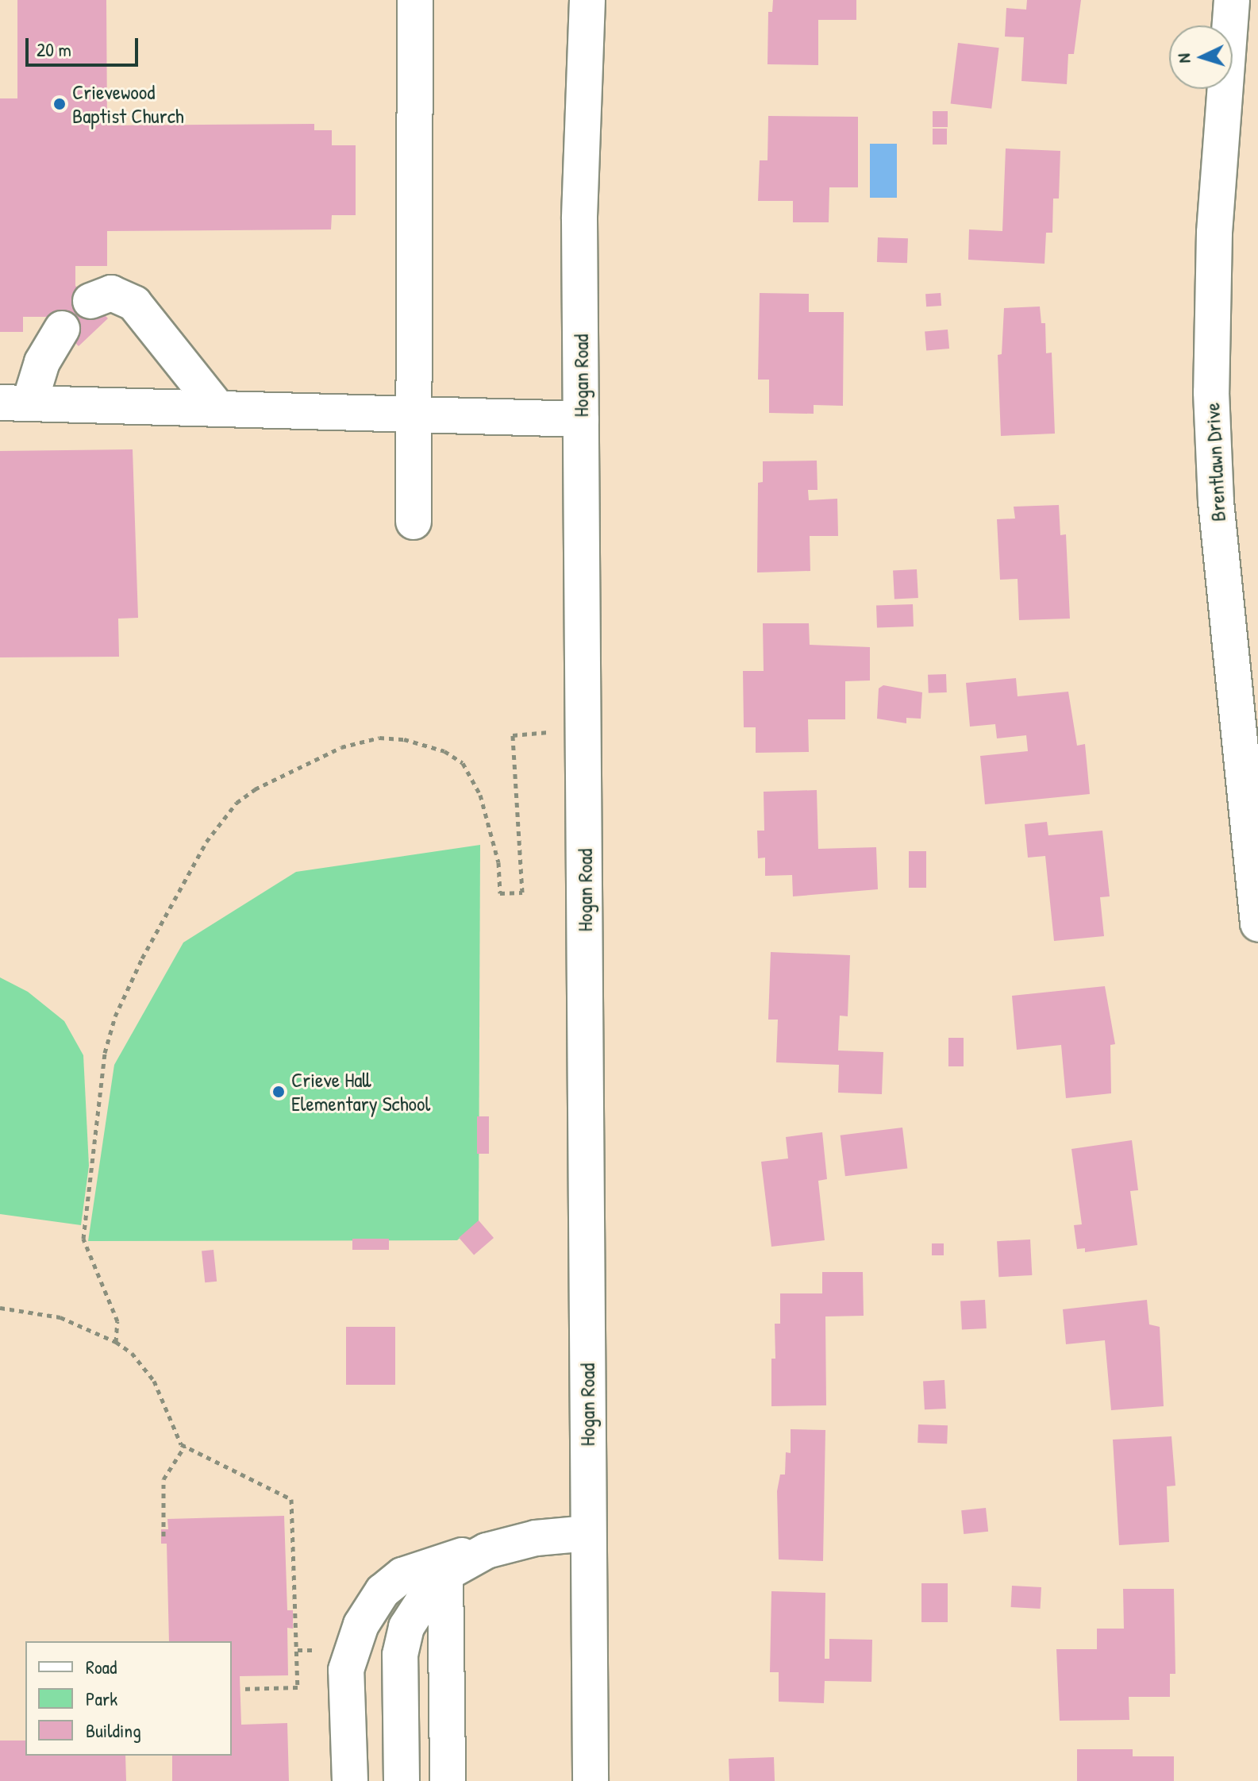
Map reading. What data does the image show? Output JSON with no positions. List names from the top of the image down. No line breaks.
{"streets":{"street":["Hogan Road","Brentlawn Drive"]},"places":["Crievewood Baptist Church","Crieve Hall Elementary School"],"legend":["Road","Park","Building"],"scale_bar":"20 m","north":"left"}
